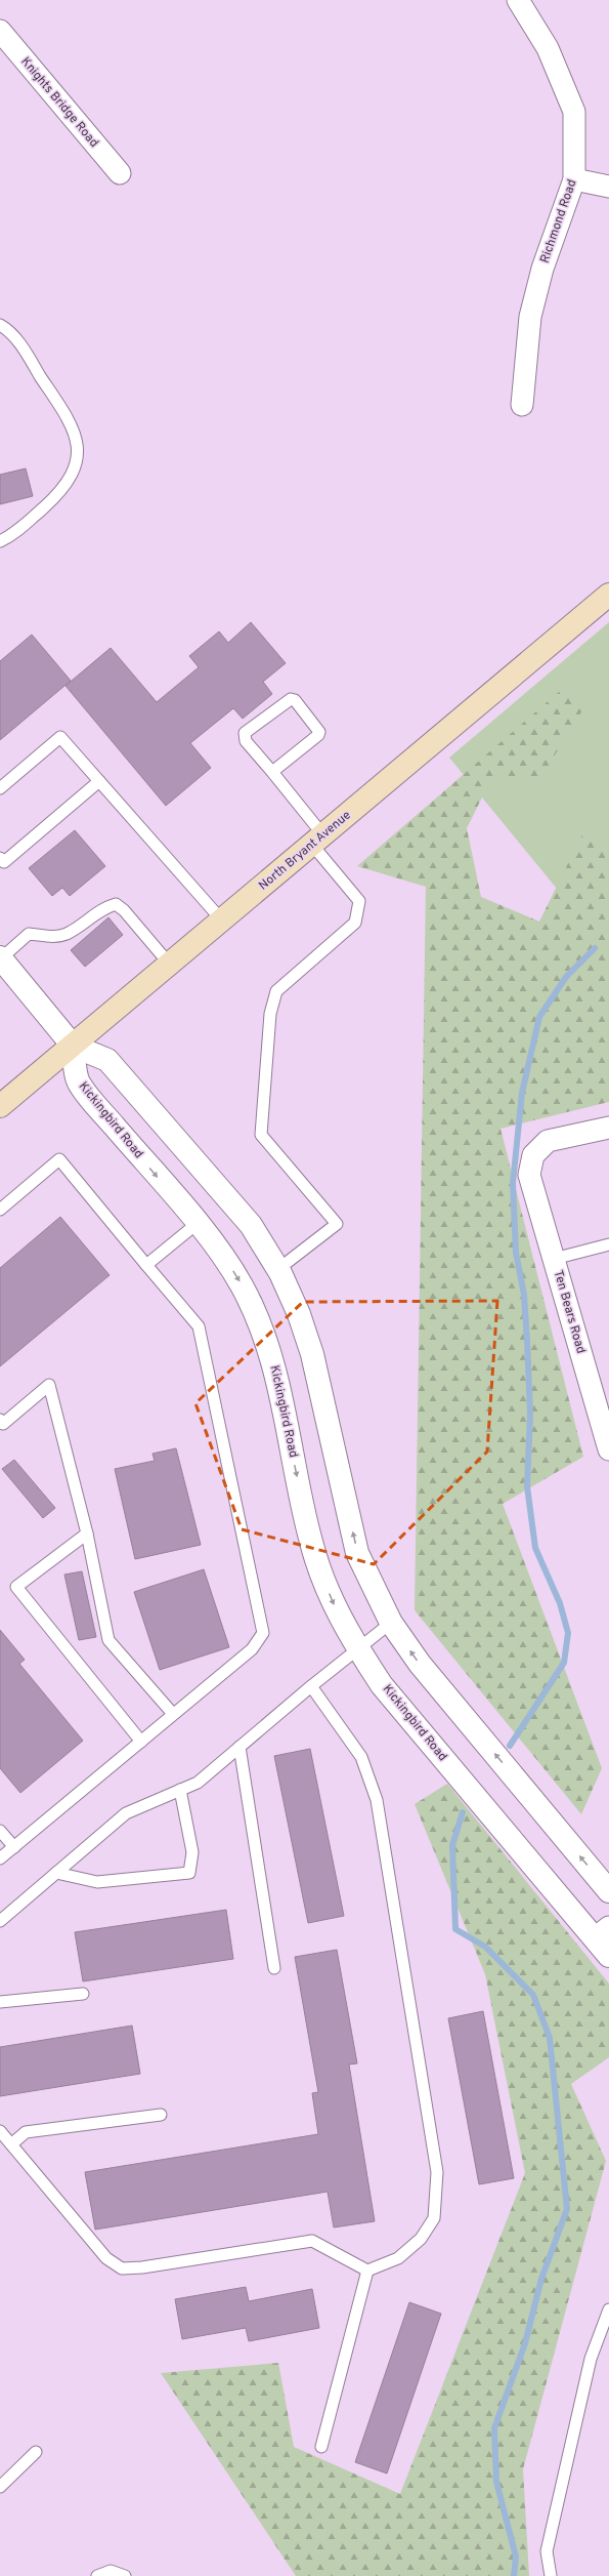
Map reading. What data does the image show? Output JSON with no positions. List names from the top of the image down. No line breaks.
{"streets":{"main road":["North Bryant Avenue"],"street":["Knights Bridge Road","Richmond Road","Kickingbird Road","Ten Bears Road"]},"crossings":[["North Bryant Avenue","Kickingbird Road"]]}
